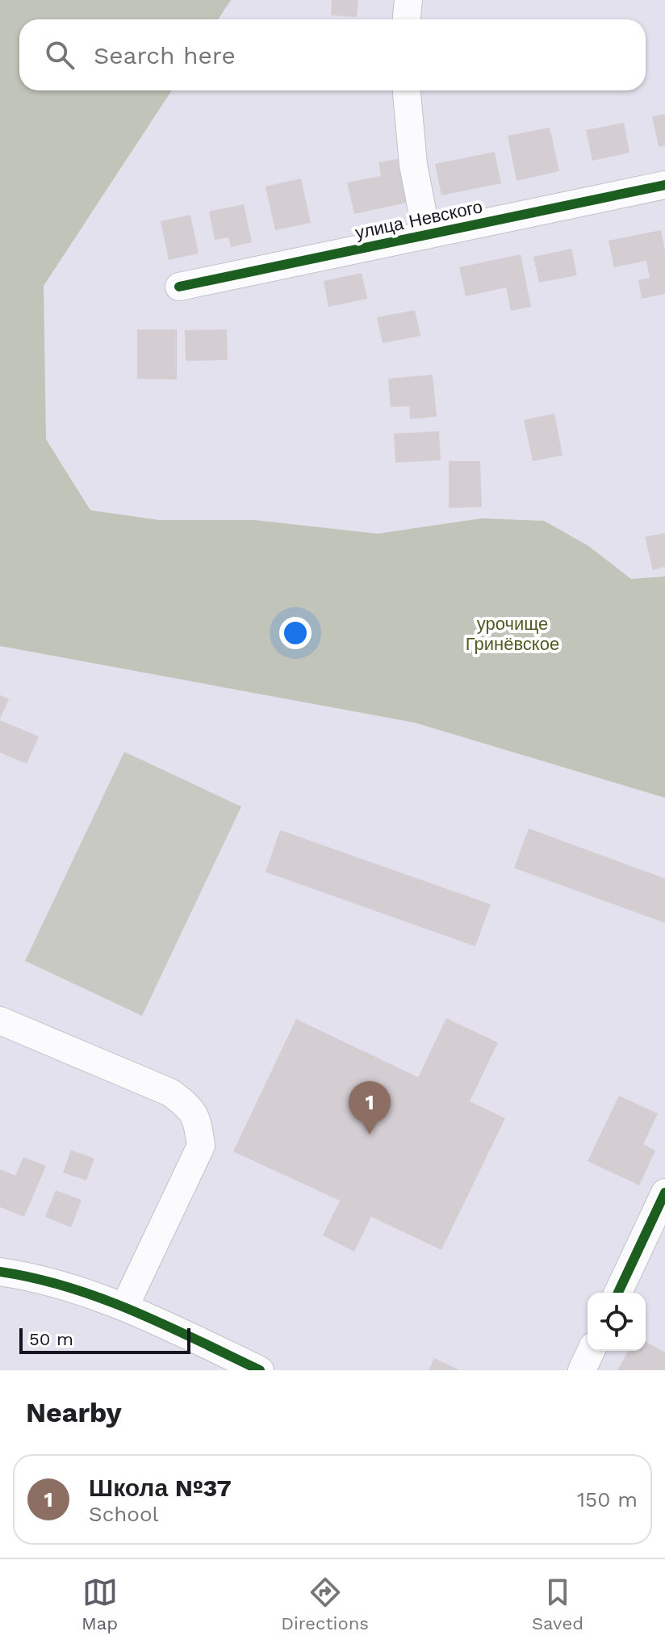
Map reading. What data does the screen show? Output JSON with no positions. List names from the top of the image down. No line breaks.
{"streets":{"street":["улица Невского"]},"parks":["урочище Гринёвское"],"scale_bar":"50 m","page":{"search":"Search here","pins":"1","scale":"50 m","heading":"Nearby","list":[{"mark":"1","name":"Школа №37","note":"School","value":"150 m"}],"nav":["Map","Directions","Saved"]}}
